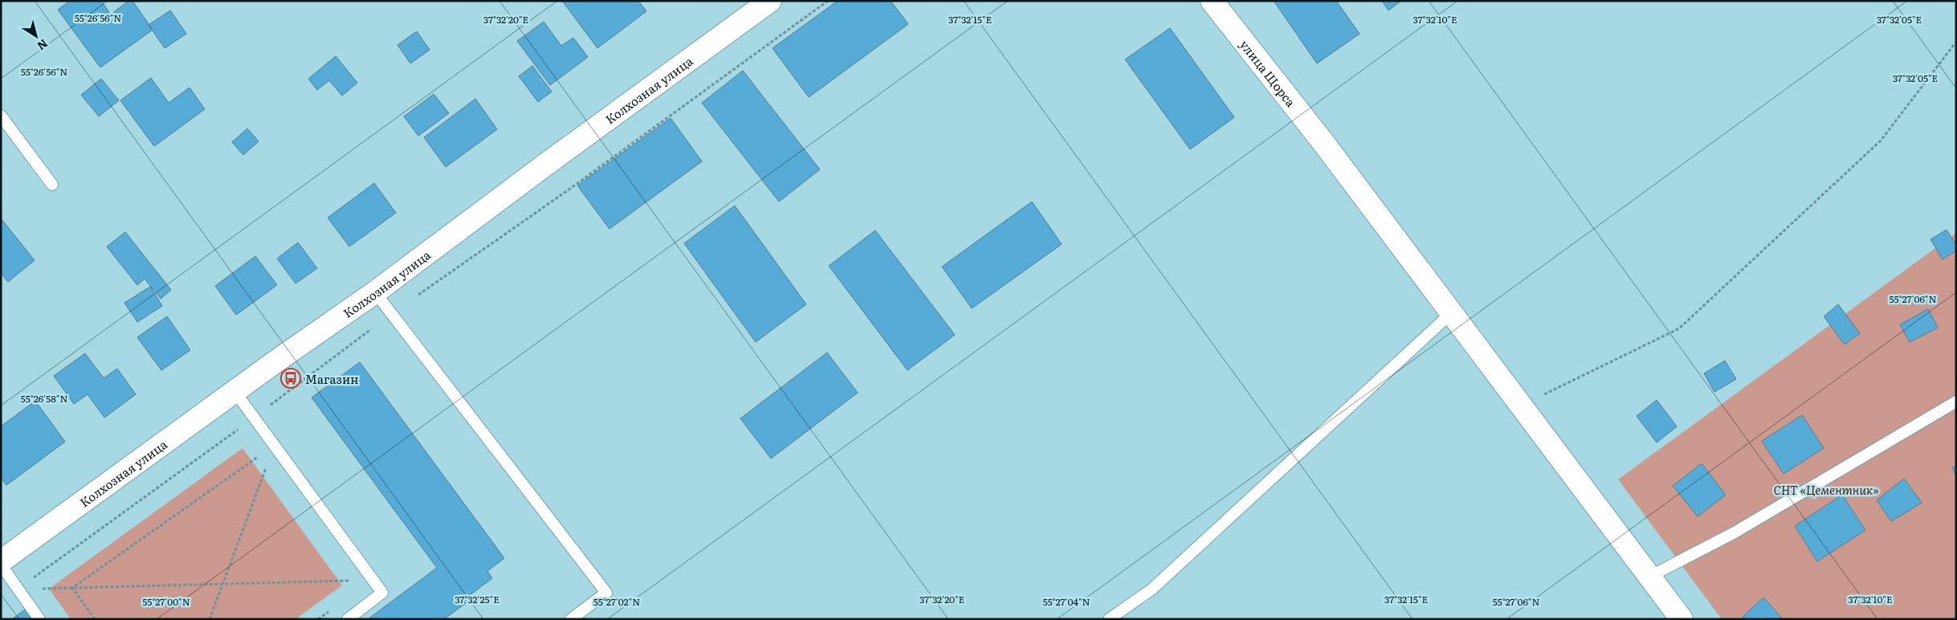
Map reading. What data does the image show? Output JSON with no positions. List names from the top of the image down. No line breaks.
{"streets":{"street":["улица Щорса","Колхозная улица"]},"parks":["СНТ «Цементник»"],"places":{"bus stop":["Магазин"]},"north":"bottom right","coordinates":["55°26'56\"N","37°32'20\"E","37°32'15\"E","37°32'10\"E","37°32'05\"E","55°27'06\"N","55°26'58\"N","37°32'25\"E","55°27'00\"N","55°27'02\"N","55°27'04\"N"]}
